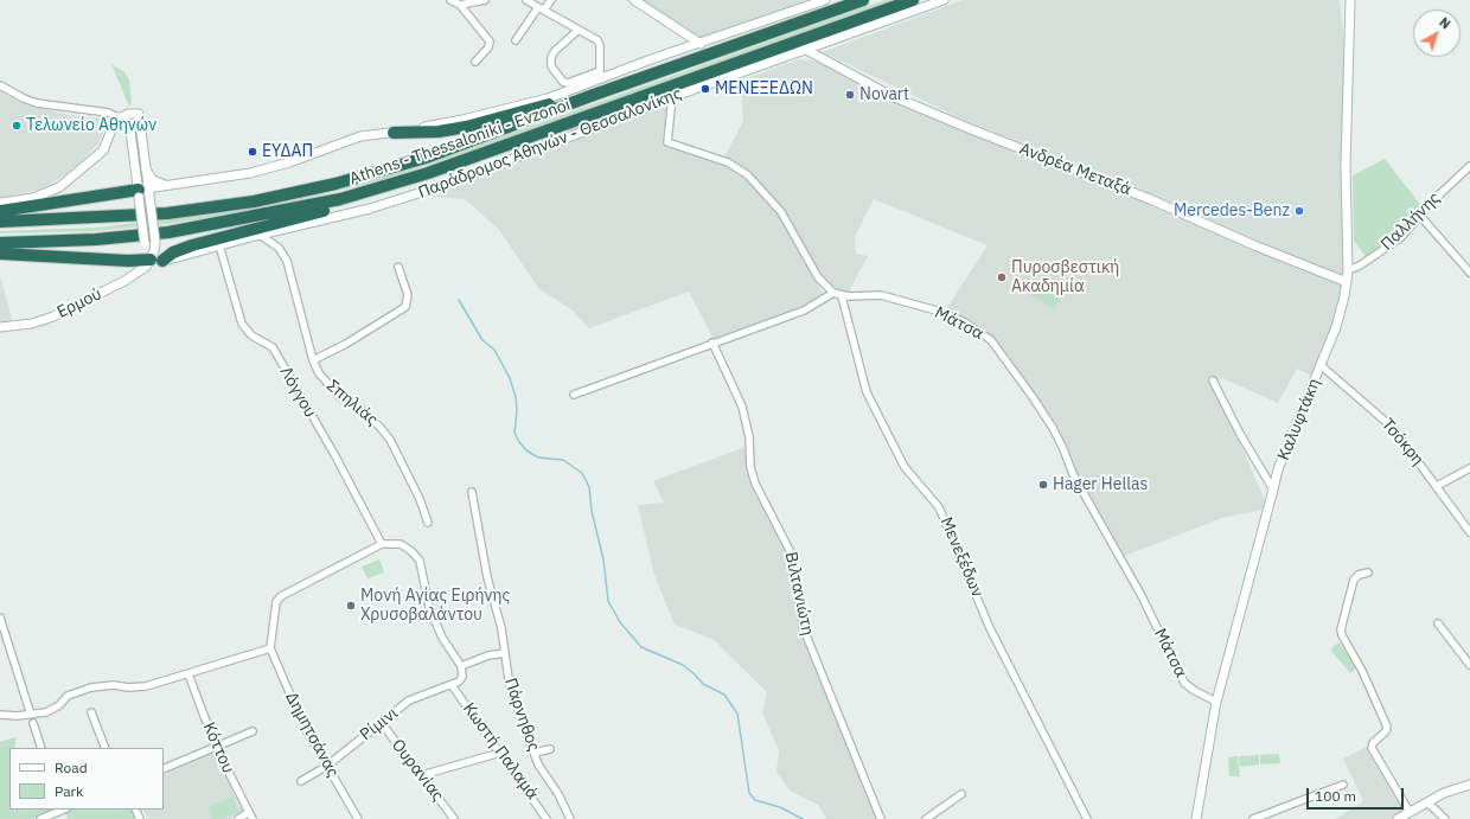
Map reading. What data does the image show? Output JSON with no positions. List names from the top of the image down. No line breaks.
{"streets":{"highway":["Athens - Thessaloniki - Evzonoi"],"main road":["Παράδρομος Αθηνών - Θεσσαλονίκης","Ανδρέα Μεταξά","Ερμού","Καλυφτάκη"],"street":["Παλλήνης","Μάτσα","Λόγγου","Σπηλιάς","Τσόκρη","Μενεξέδων","Βιλτανιώτη","Πάρνηθος","Ρίμινι","Δημητσάνας","Κόττου","Κωστή Παλαμά","Ουρανίας"]},"crossings":[["Παράδρομος Αθηνών - Θεσσαλονίκης","Ανδρέα Μεταξά"],["Παράδρομος Αθηνών - Θεσσαλονίκης","Ερμού"],["Παράδρομος Αθηνών - Θεσσαλονίκης","Μάτσα"],["Παράδρομος Αθηνών - Θεσσαλονίκης","Λόγγου"],["Παράδρομος Αθηνών - Θεσσαλονίκης","Σπηλιάς"],["Ανδρέα Μεταξά","Καλυφτάκη"],["Παλλήνης","Καλυφτάκη"],["Μάτσα","Καλυφτάκη"],["Μάτσα","Μενεξέδων"],["Καλυφτάκη","Τσόκρη"],["Ρίμινι","Δημητσάνας"],["Ρίμινι","Κωστή Παλαμά"],["Ρίμινι","Ουρανίας"]],"places":["ΜΕΝΕΞΕΔΩΝ","Novart","Τελωνείο Αθηνών","ΕΥΔΑΠ","Mercedes-Benz","Πυροσβεστική Ακαδημία","Hager Hellas","Μονή Αγίας Ειρήνης Χρυσοβαλάντου"],"legend":["Road","Park"],"scale_bar":"100 m","north":"top right"}
